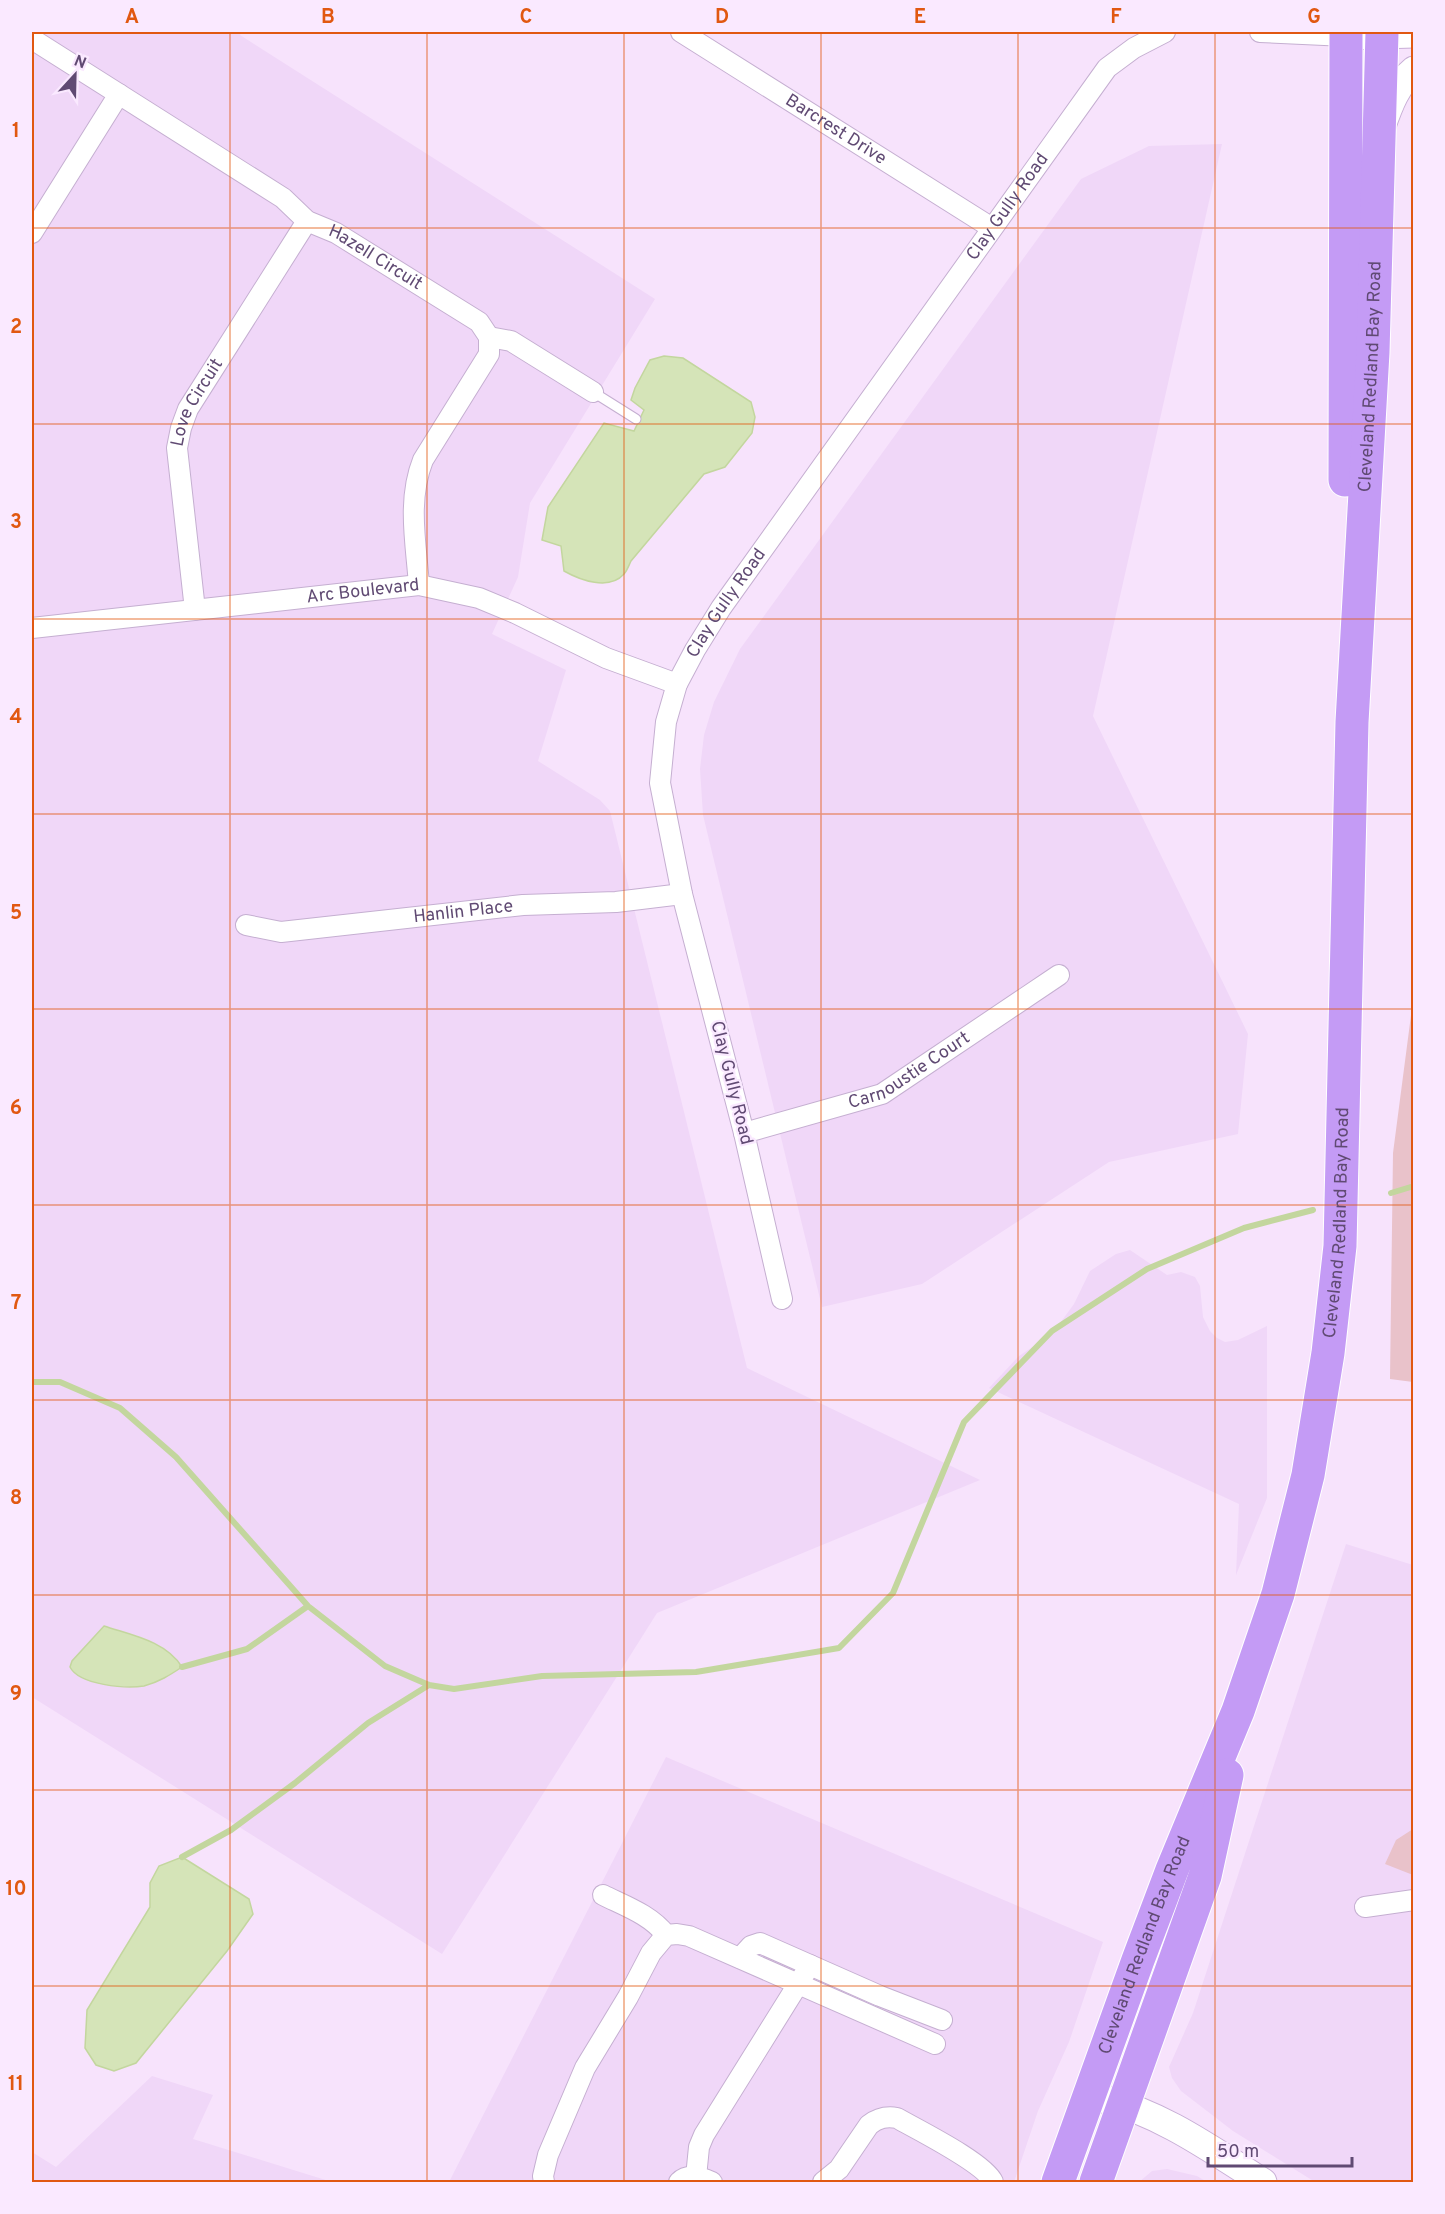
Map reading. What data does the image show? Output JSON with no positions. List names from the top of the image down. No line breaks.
{"streets":{"highway":["Cleveland Redland Bay Road"],"street":["Barcrest Drive","Clay Gully Road","Hazell Circuit","Love Circuit","Arc Boulevard","Hanlin Place","Carnoustie Court"]},"crossings":[["Barcrest Drive","Clay Gully Road"],["Clay Gully Road","Arc Boulevard"],["Clay Gully Road","Hanlin Place"],["Clay Gully Road","Carnoustie Court"],["Hazell Circuit","Love Circuit"],["Love Circuit","Arc Boulevard"]],"scale_bar":"50 m","north":"top","grid":{"columns":["A","B","C","D","E","F","G"],"rows":["1","2","3","4","5","6","7","8","9","10","11"]}}
